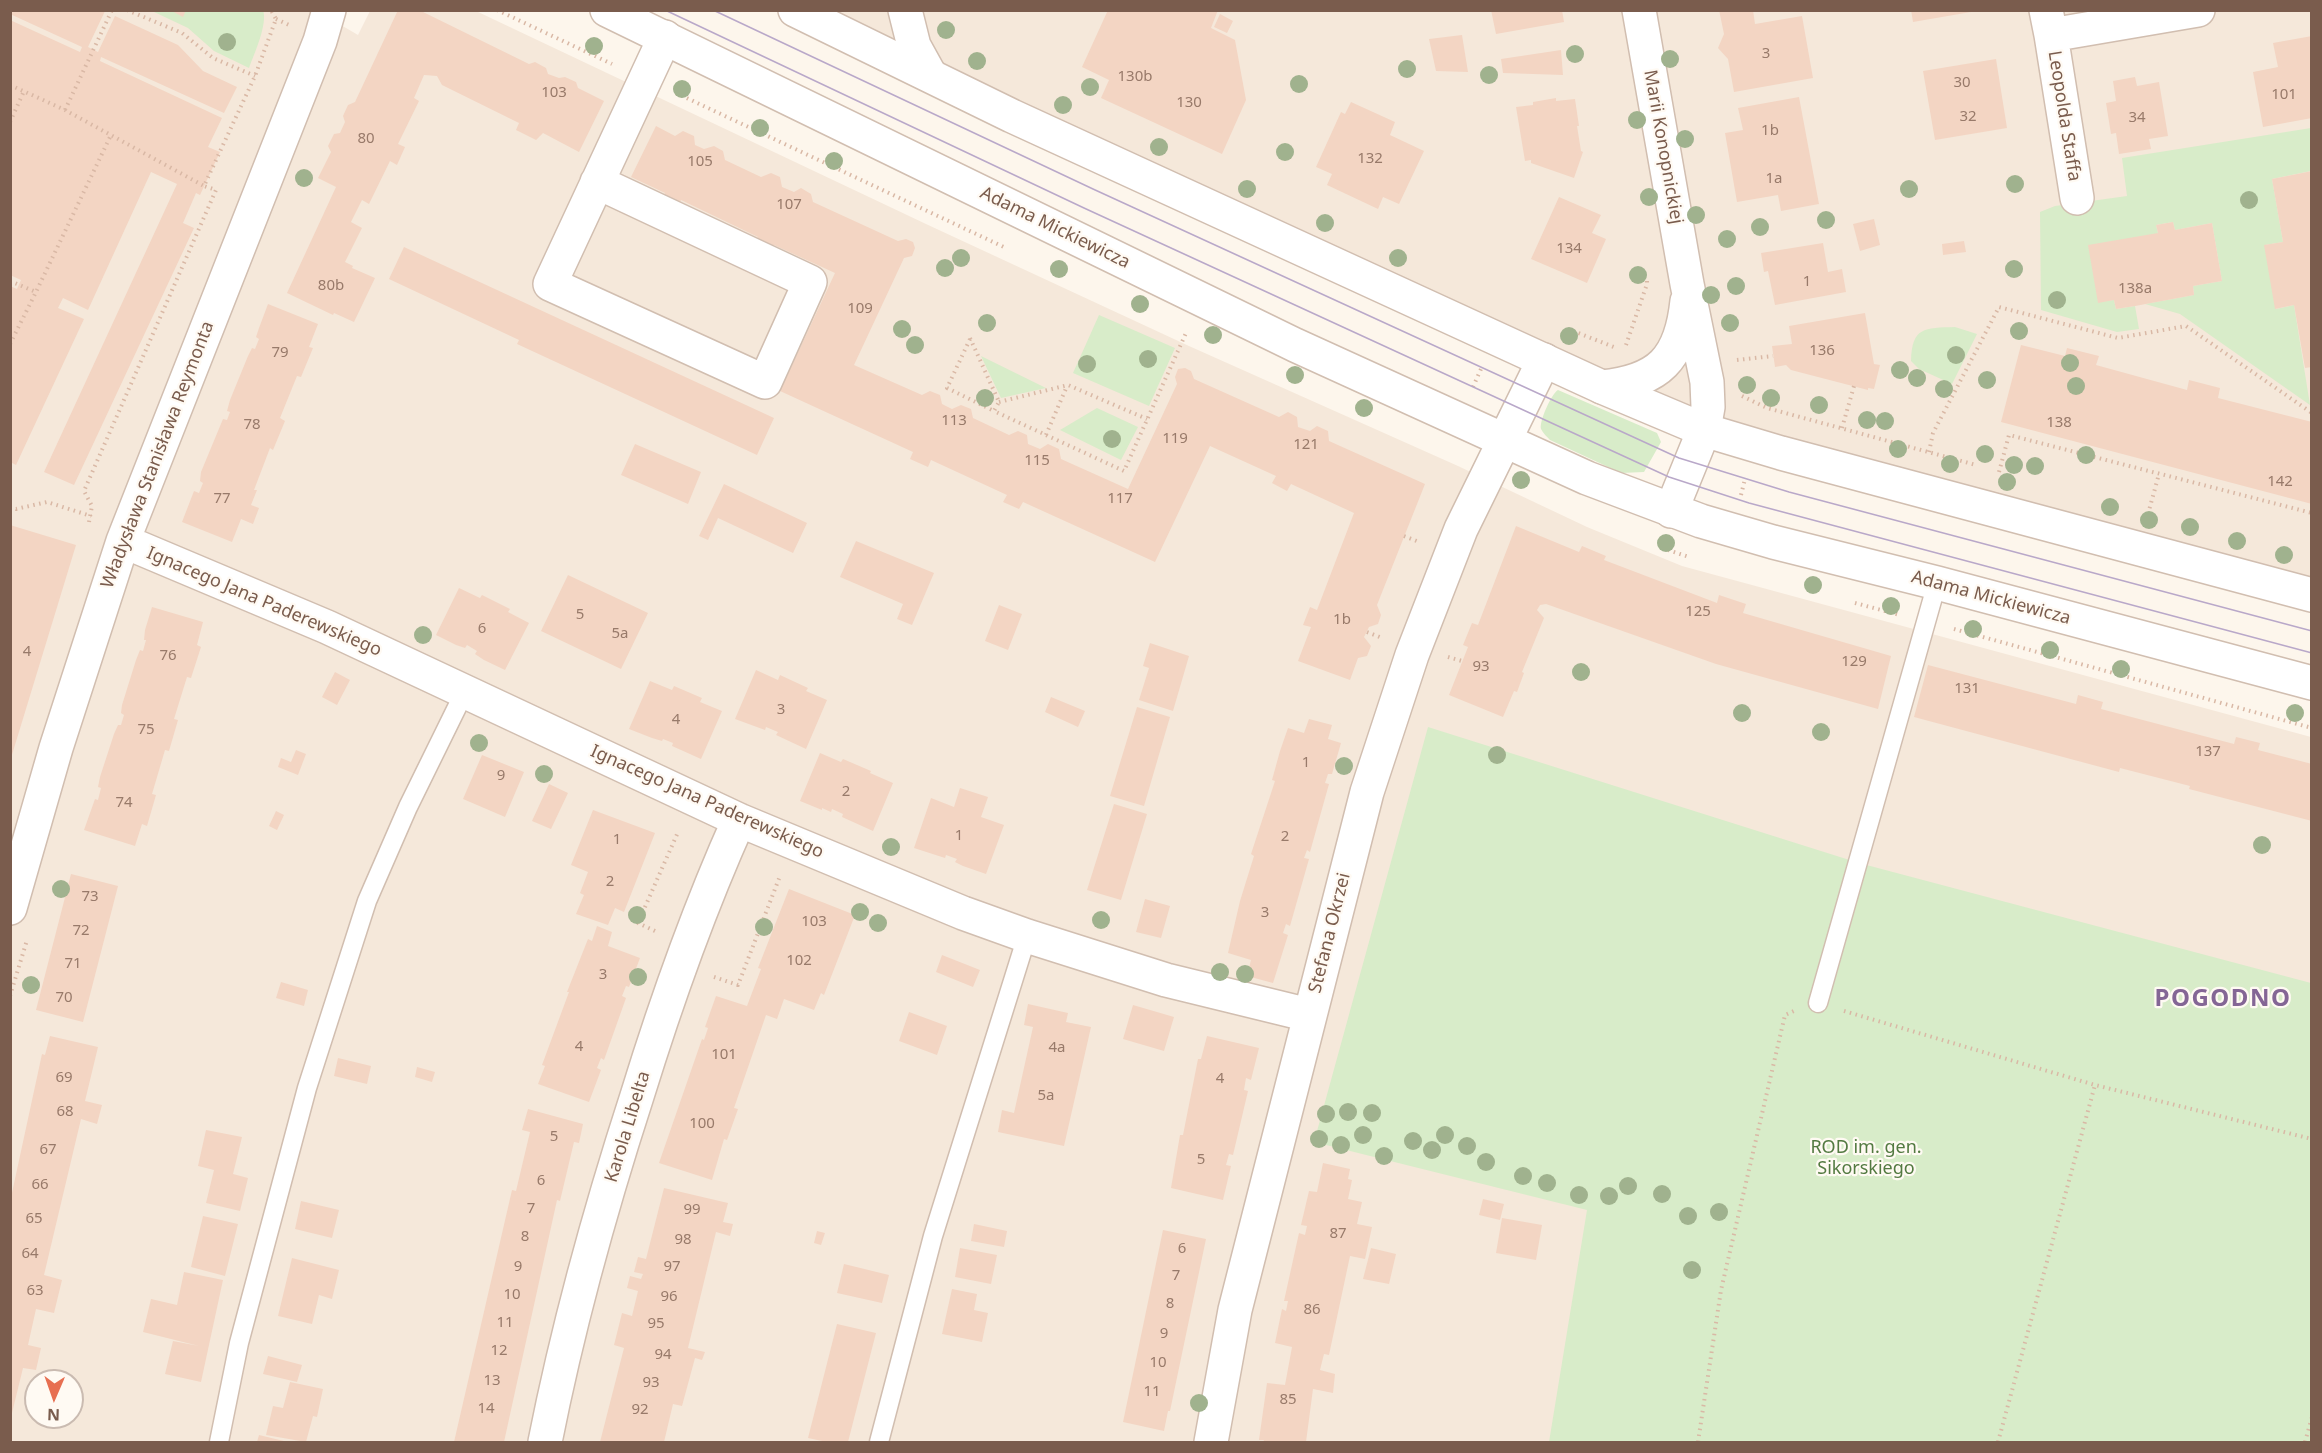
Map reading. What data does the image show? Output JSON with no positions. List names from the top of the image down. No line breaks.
{"streets":{"street":["Leopolda Staffa","Marii Konopnickiej","Adama Mickiewicza","Władysława Stanisława Reymonta","Ignacego Jana Paderewskiego","Stefana Okrzei","Karola Libelta"]},"crossings":[["Adama Mickiewicza","Stefana Okrzei"],["Władysława Stanisława Reymonta","Ignacego Jana Paderewskiego"],["Ignacego Jana Paderewskiego","Stefana Okrzei"],["Ignacego Jana Paderewskiego","Karola Libelta"]],"districts":["POGODNO"],"parks":["ROD im. gen. Sikorskiego"],"house_numbers":["3","130b","30","103","101","130","32","34","1b","80","132","105","1a","107","134","1","80b","138a","109","136","79","113","138","78","119","121","115","142","77","117","125","5","1b","6","5a","4","76","129","93","131","3","4","75","137","1","9","2","74","1","2","1","2","73","3","103","72","102","71","3","70","4","4a","101","69","4","5a","68","100","5","67","5","6","66","7","99","65","87","8","98","6","64","9","97","7","63","10","96","8","86","11","95","9","12","94","10","13","93","11","85","14","92"],"north":"bottom"}
